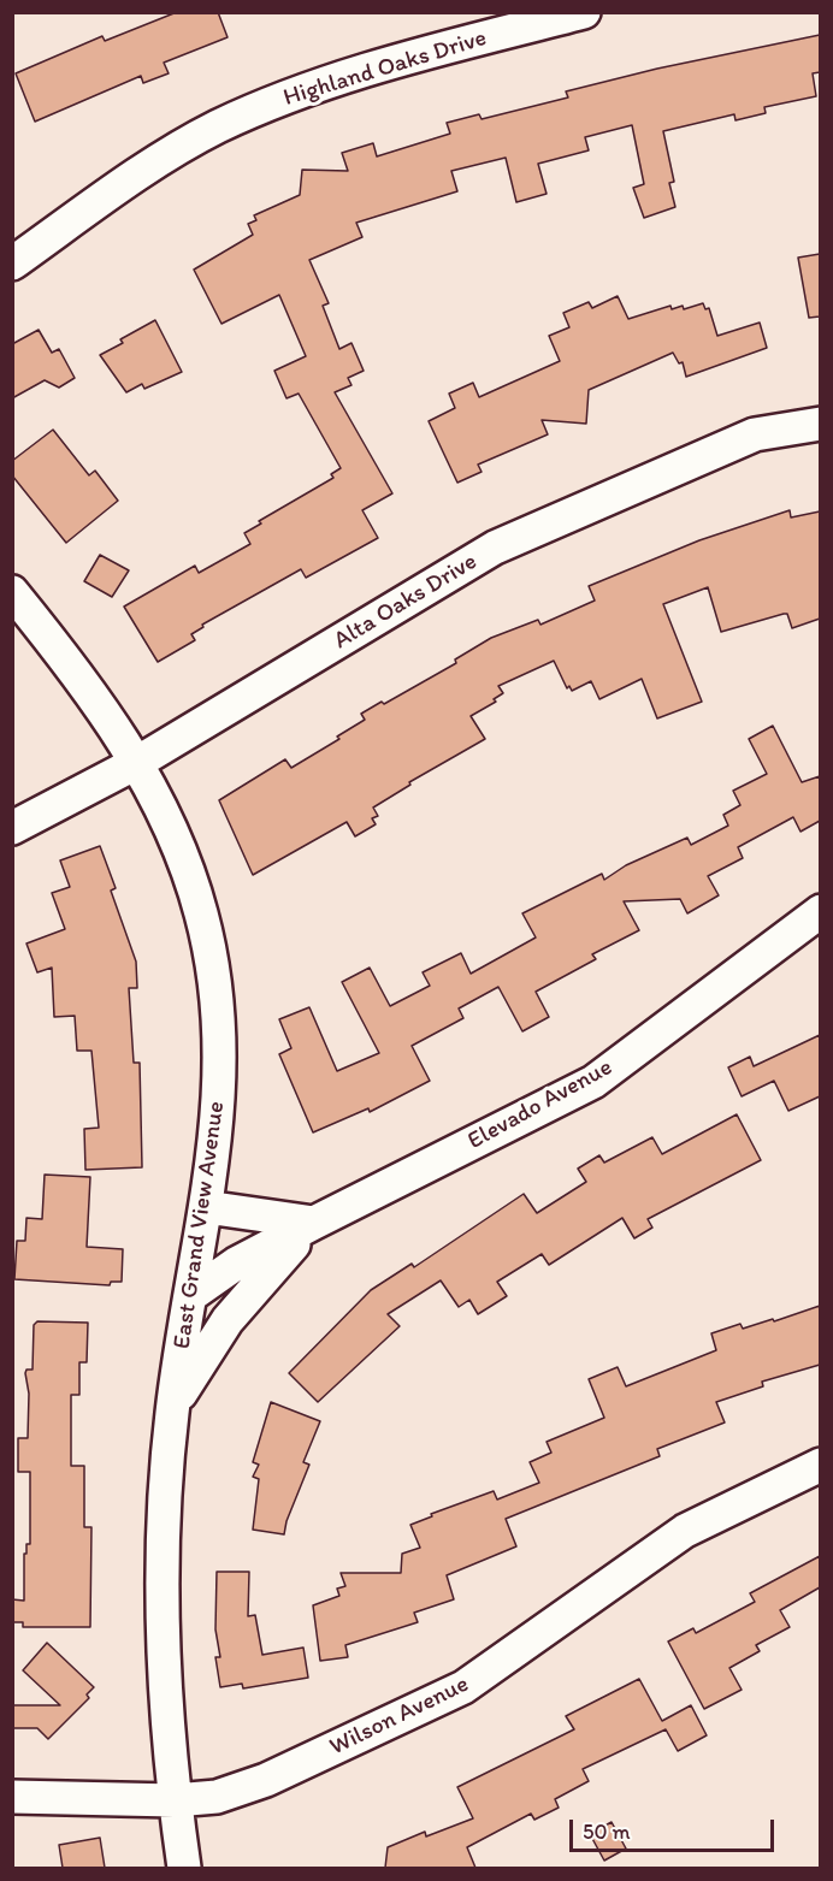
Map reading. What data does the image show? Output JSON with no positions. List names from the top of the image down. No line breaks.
{"streets":{"street":["Highland Oaks Drive","Alta Oaks Drive","Elevado Avenue","East Grand View Avenue","Wilson Avenue"]},"crossings":[["Alta Oaks Drive","East Grand View Avenue"],["Elevado Avenue","East Grand View Avenue"],["East Grand View Avenue","Wilson Avenue"]],"scale_bar":"50 m"}
